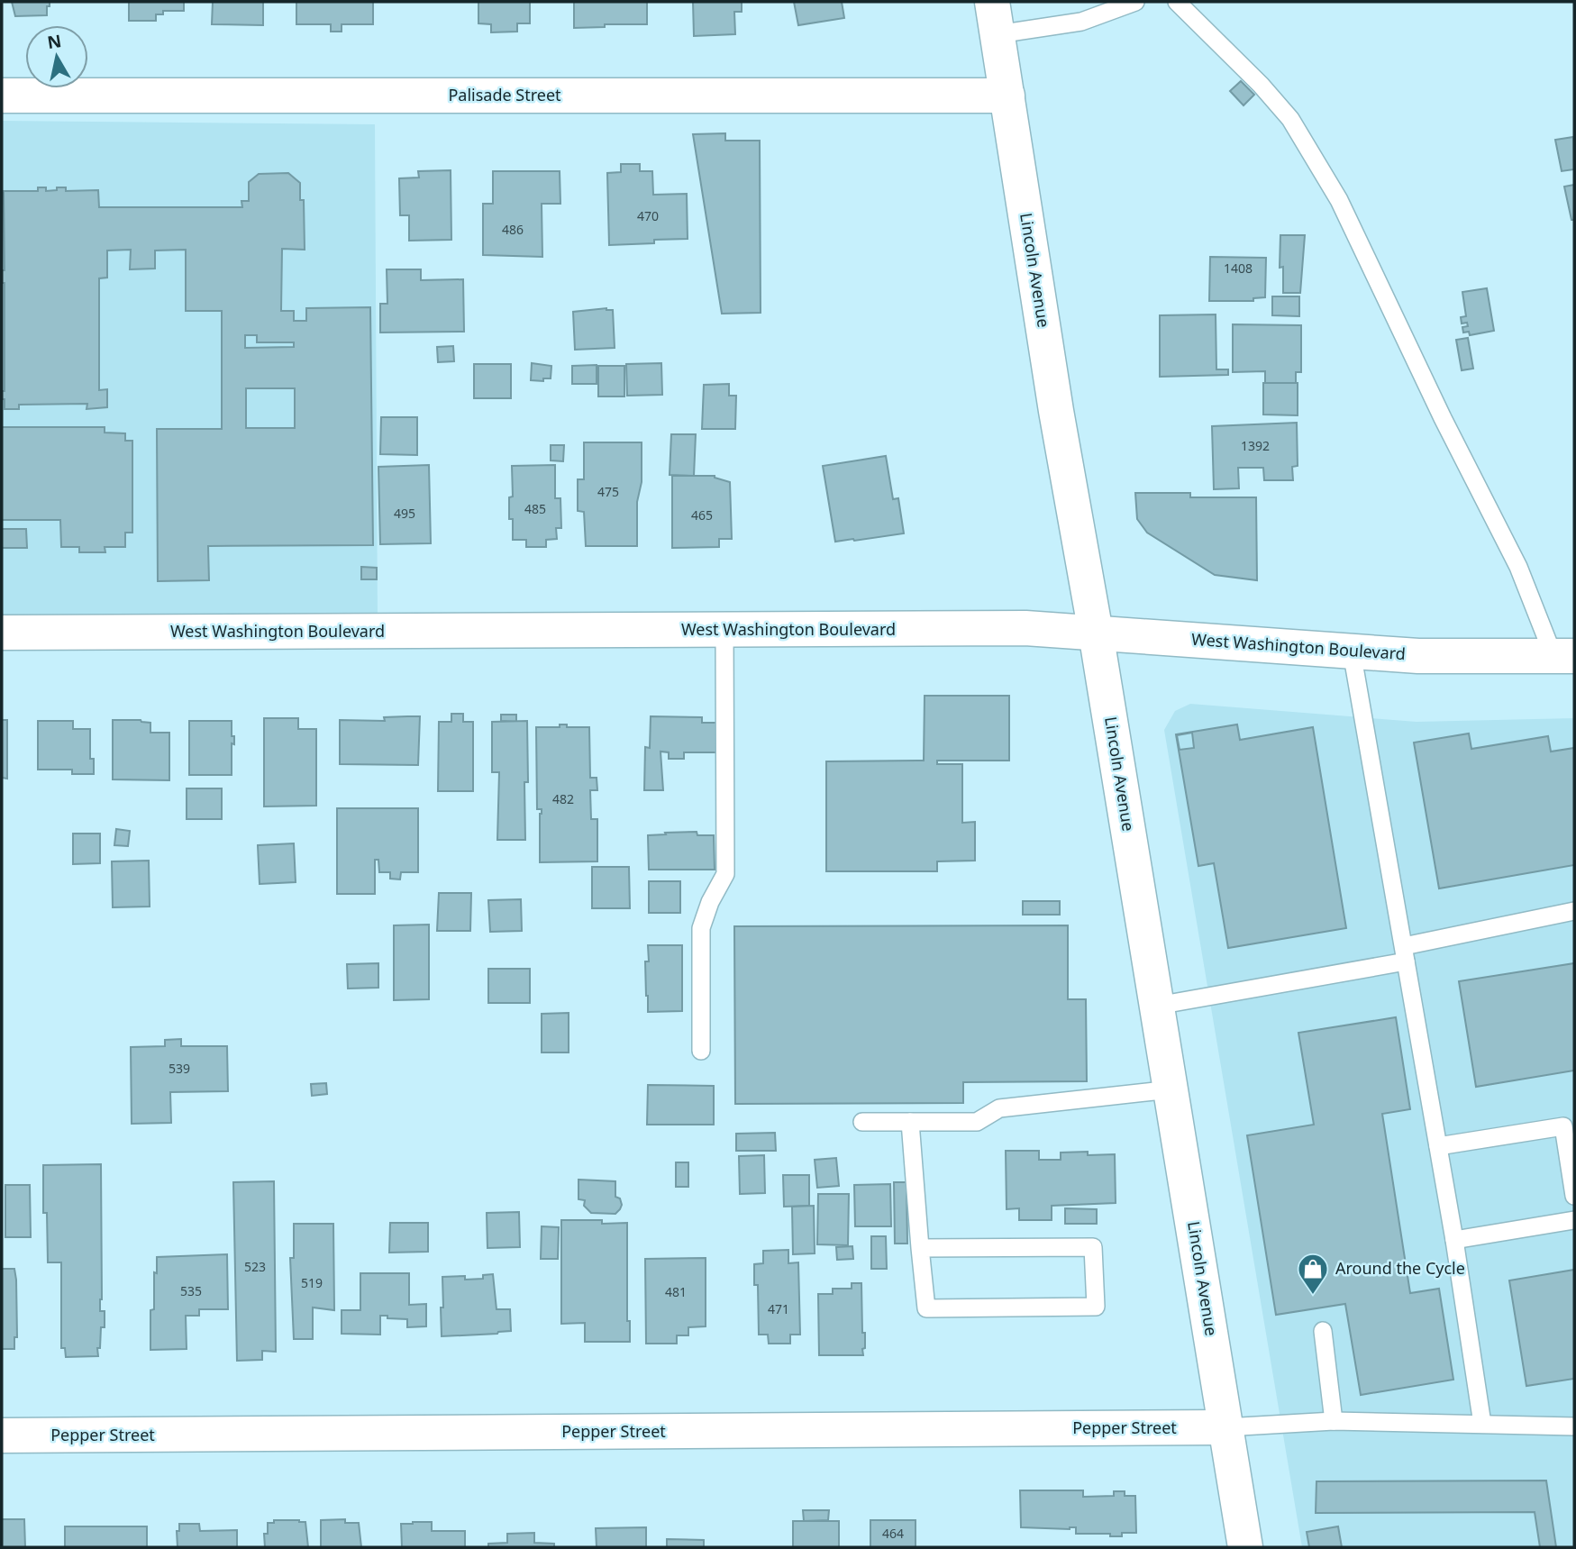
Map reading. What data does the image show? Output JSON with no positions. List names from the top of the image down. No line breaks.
{"streets":{"street":["Palisade Street","Lincoln Avenue","West Washington Boulevard","Pepper Street"]},"crossings":[["Palisade Street","Lincoln Avenue"],["Lincoln Avenue","West Washington Boulevard"],["Lincoln Avenue","Pepper Street"]],"places":{"shop":["Around the Cycle"]},"house_numbers":["470","486","1408","1392","475","485","495","465","482","539","523","519","535","481","471","464"],"north":"top"}
